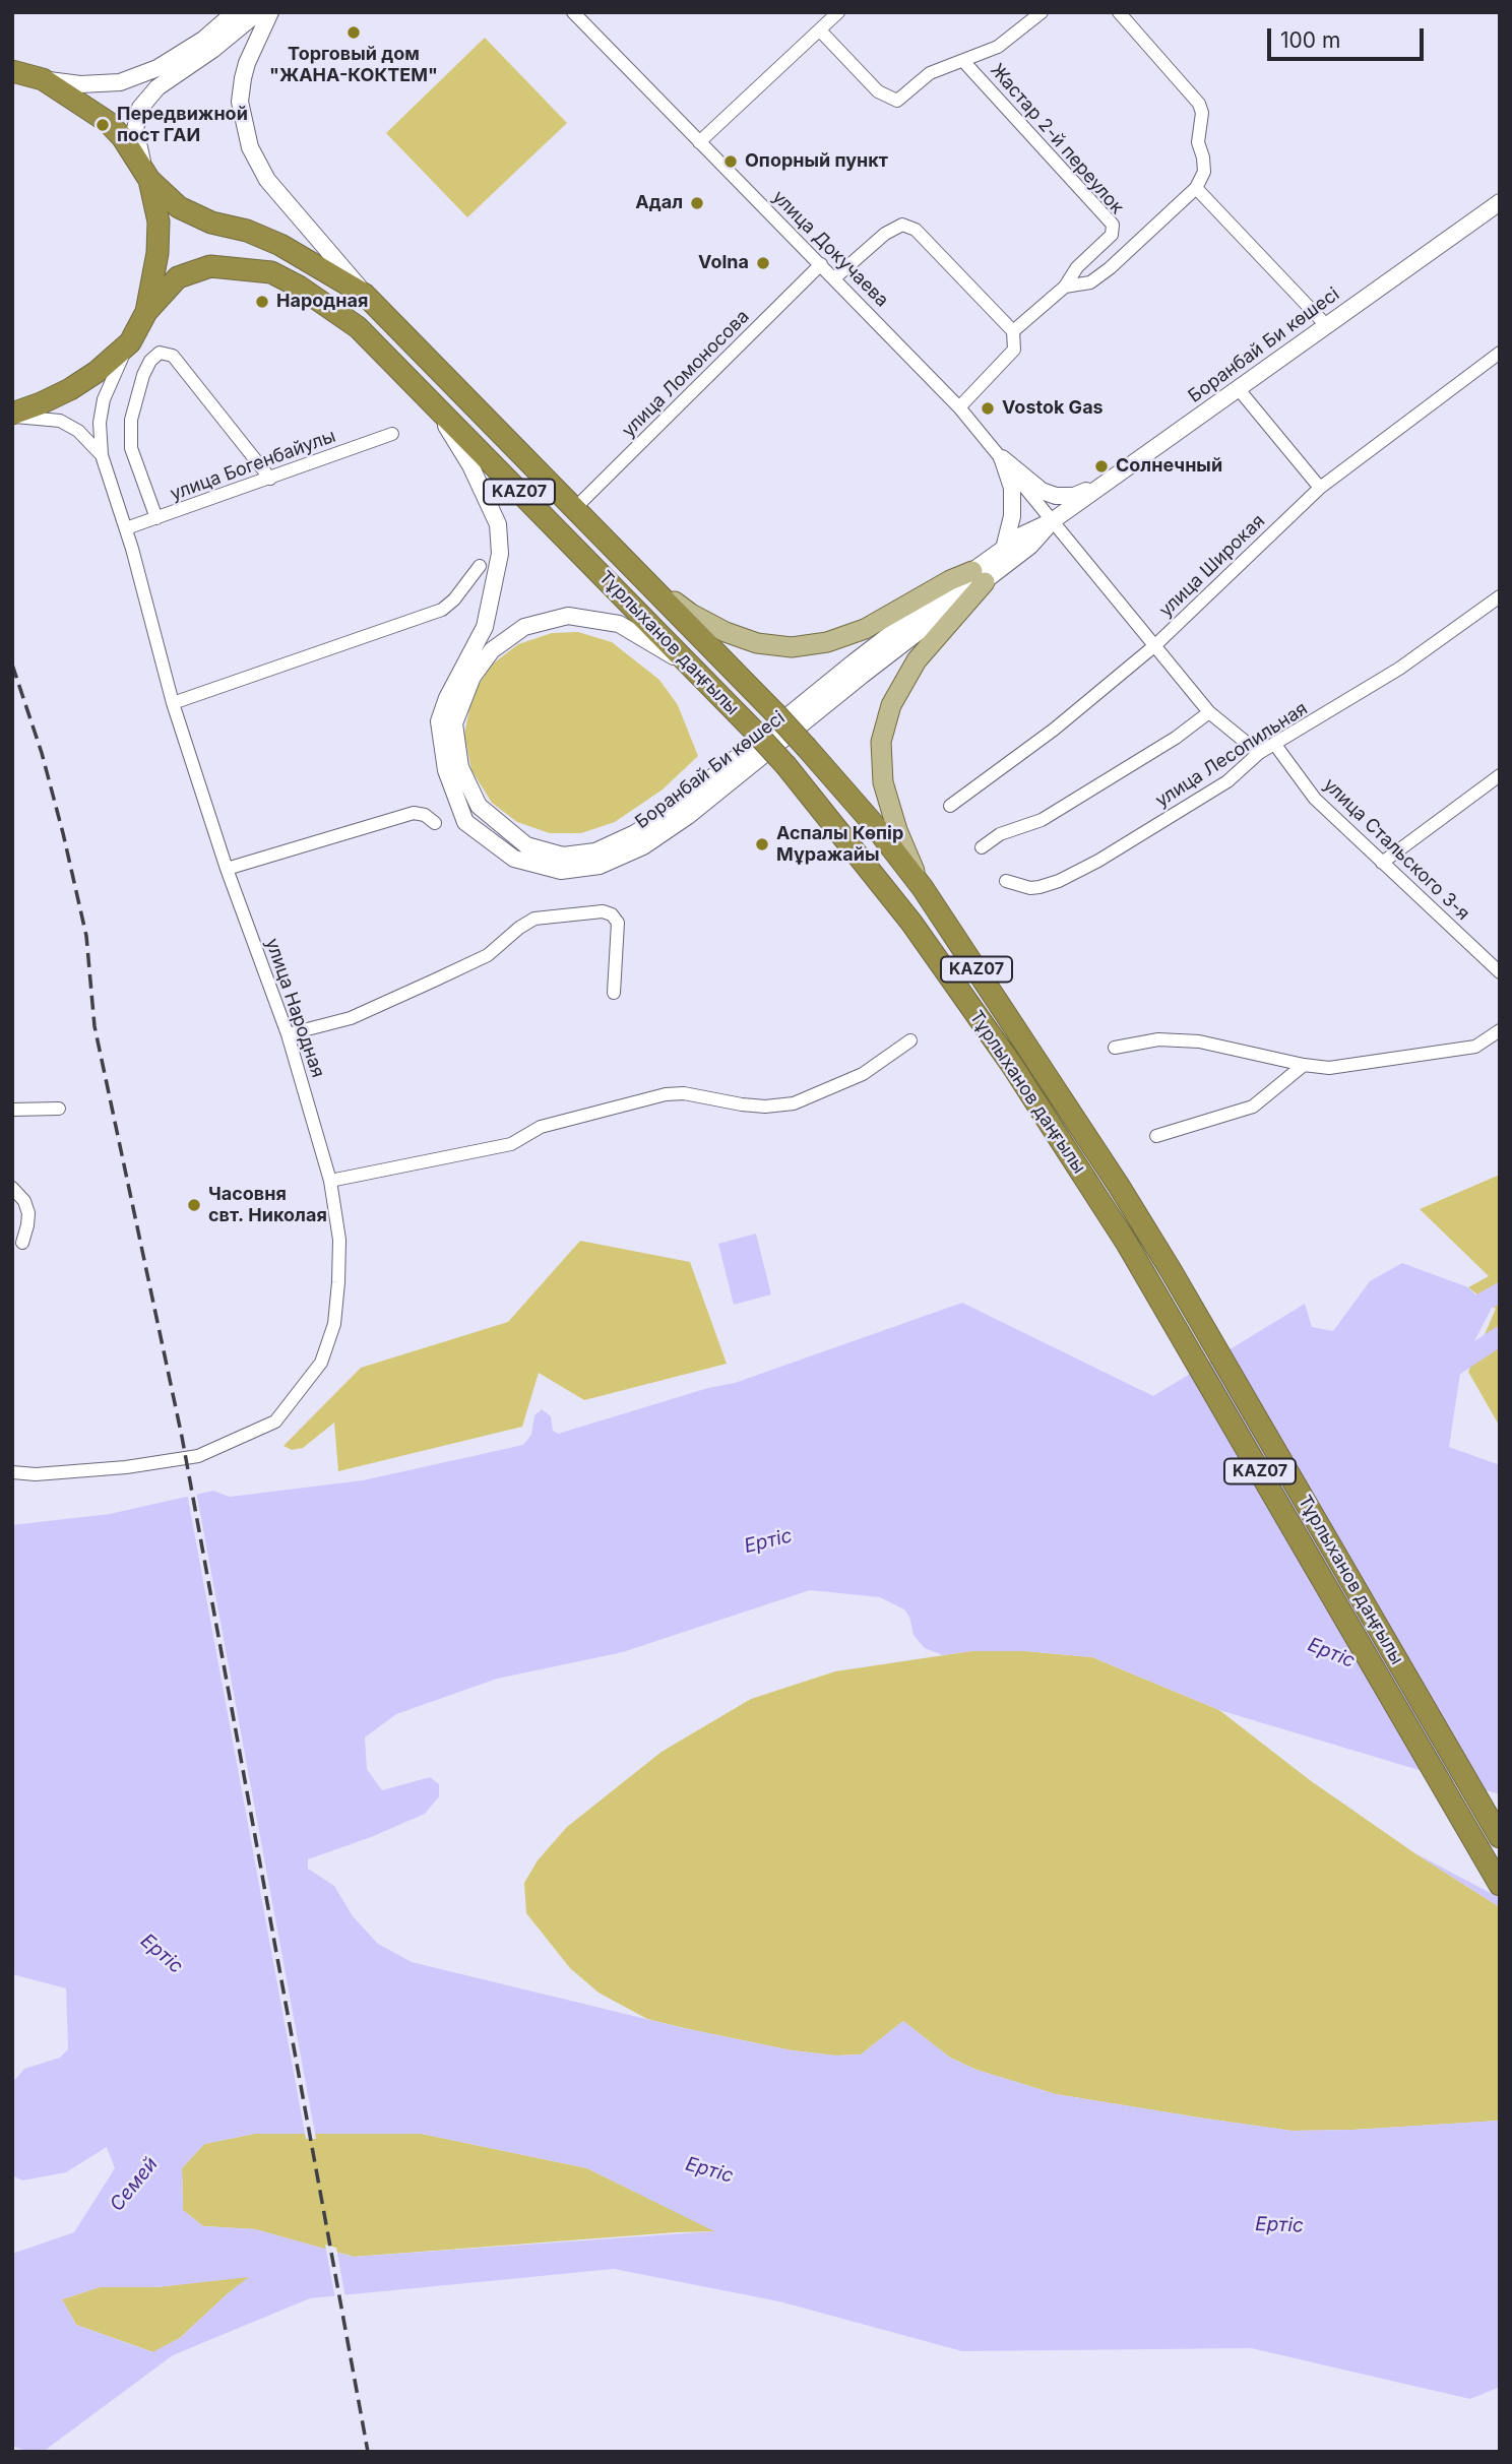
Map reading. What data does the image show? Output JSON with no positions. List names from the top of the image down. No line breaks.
{"streets":{"highway":["KAZ07","Тұрлыханов даңғылы"],"main road":["Боранбай Би көшесі"],"street":["Жастар 2-й переулок","улица Докучаева","улица Ломоносова","улица Богенбайулы","улица Широкая","улица Лесопильная","улица Стальского 3-я","улица Народная"]},"crossings":[["улица Докучаева","Боранбай Би көшесі"],["улица Докучаева","улица Ломоносова"],["улица Ломоносова","Тұрлыханов даңғылы"],["улица Богенбайулы","улица Народная"],["KAZ07","Тұрлыханов даңғылы"],["KAZ07","улица Народная"],["улица Лесопильная","улица Стальского 3-я"]],"water":["Ертіс","Семей"],"places":["Торговый дом \"ЖАНА-КОКТЕМ\"","Передвижной пост ГАИ","Опорный пункт","Адал","Volna","Народная","Vostok Gas","Солнечный","Аспалы Көпір Мұражайы","Часовня свт. Николая"],"scale_bar":"100 m"}
